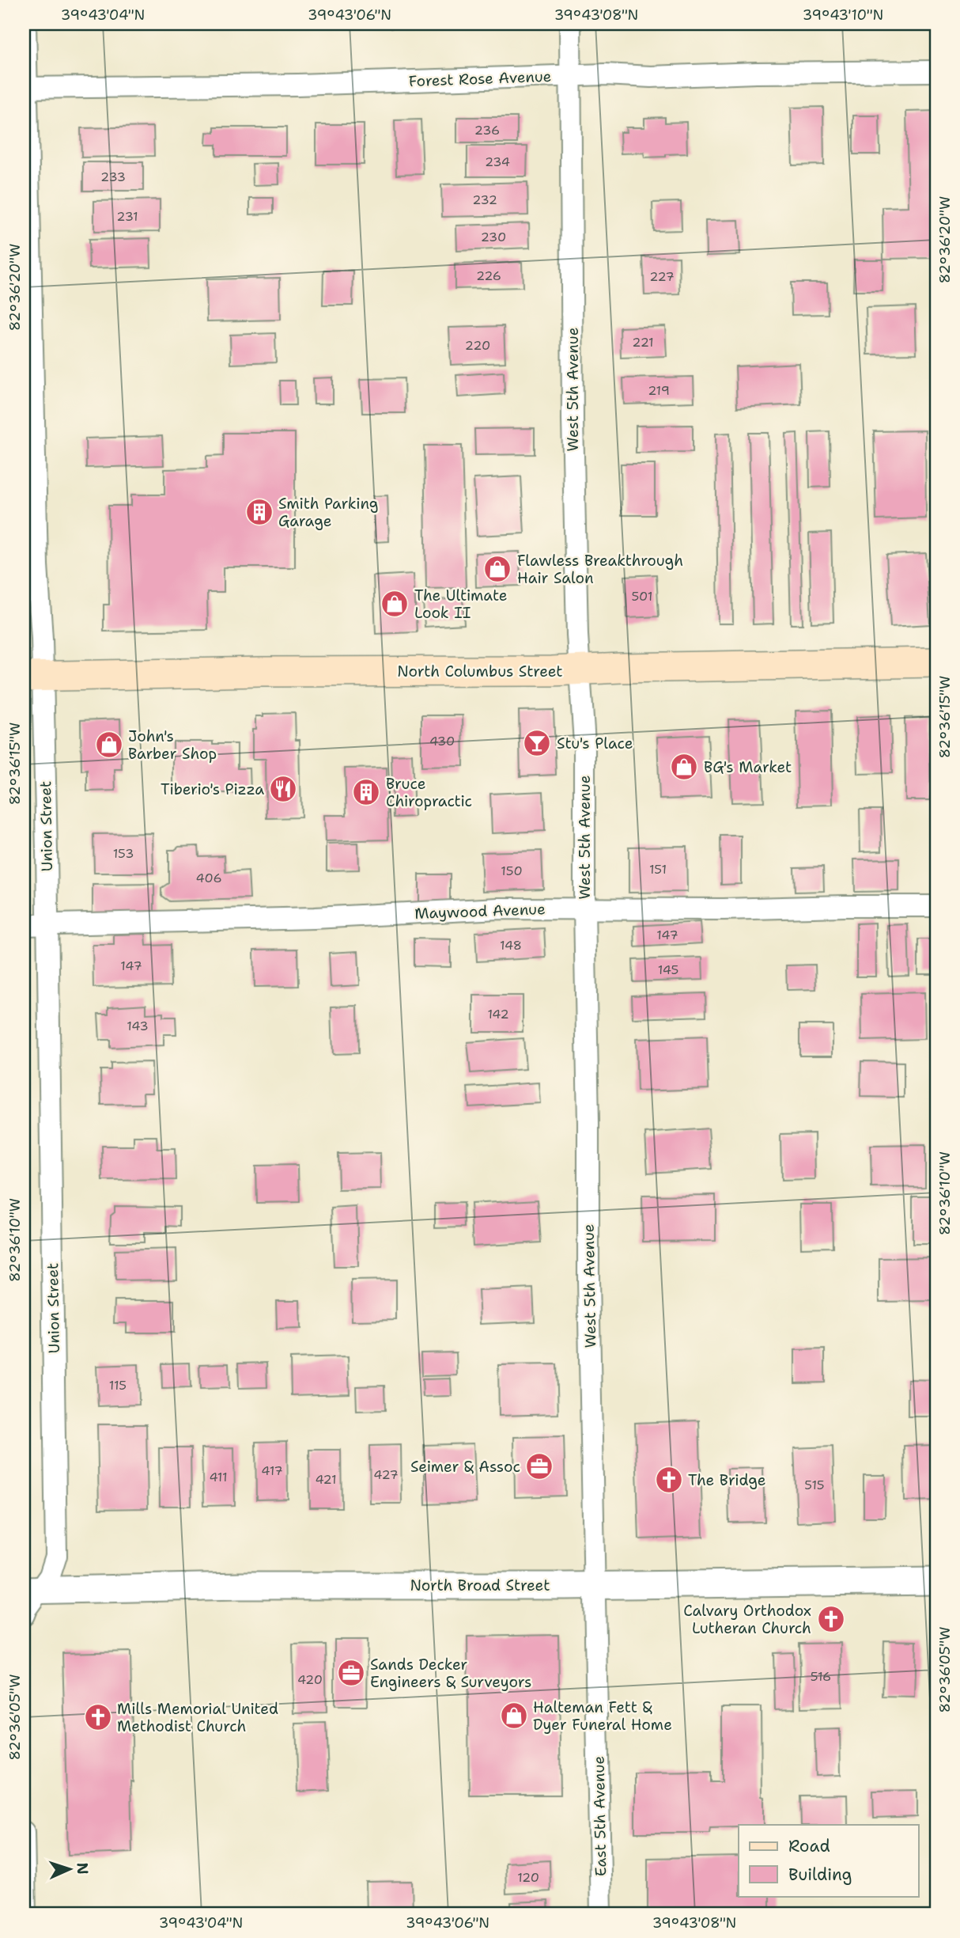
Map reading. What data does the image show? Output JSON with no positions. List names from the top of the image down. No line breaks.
{"streets":{"main road":["North Columbus Street"],"street":["Forest Rose Avenue","West 5th Avenue","Union Street","Maywood Avenue","North Broad Street","East 5th Avenue"]},"crossings":[["Forest Rose Avenue","West 5th Avenue"],["Forest Rose Avenue","Union Street"],["West 5th Avenue","North Columbus Street"],["West 5th Avenue","Maywood Avenue"],["West 5th Avenue","North Broad Street"],["West 5th Avenue","East 5th Avenue"],["North Columbus Street","Union Street"],["Union Street","Maywood Avenue"],["Union Street","North Broad Street"],["North Broad Street","East 5th Avenue"]],"places":{"building":["Smith Parking Garage","Bruce Chiropractic"],"shop":["Flawless Breakthrough Hair Salon","The Ultimate Look II","John's Barber Shop","BG's Market","Halteman Fett & Dyer Funeral Home"],"bar":["Stu's Place"],"restaurant":["Tiberio's Pizza"],"office":["Seimer & Assoc","Sands Decker Engineers & Surveyors"],"church":["The Bridge","Calvary Orthodox Lutheran Church","Mills Memorial United Methodist Church"]},"house_numbers":["236","234","233","232","231","230","226","227","221","220","219","501","430","153","151","150","406","147","148","147","145","142","143","115","417","427","411","421","515","516","420","120"],"legend":["Road","Building"],"north":"right","coordinates":["39°43'04\"N","39°43'06\"N","39°43'08\"N","39°43'10\"N","82°36'20\"W","82°36'15\"W","82°36'10\"W","82°36'05\"W"]}
